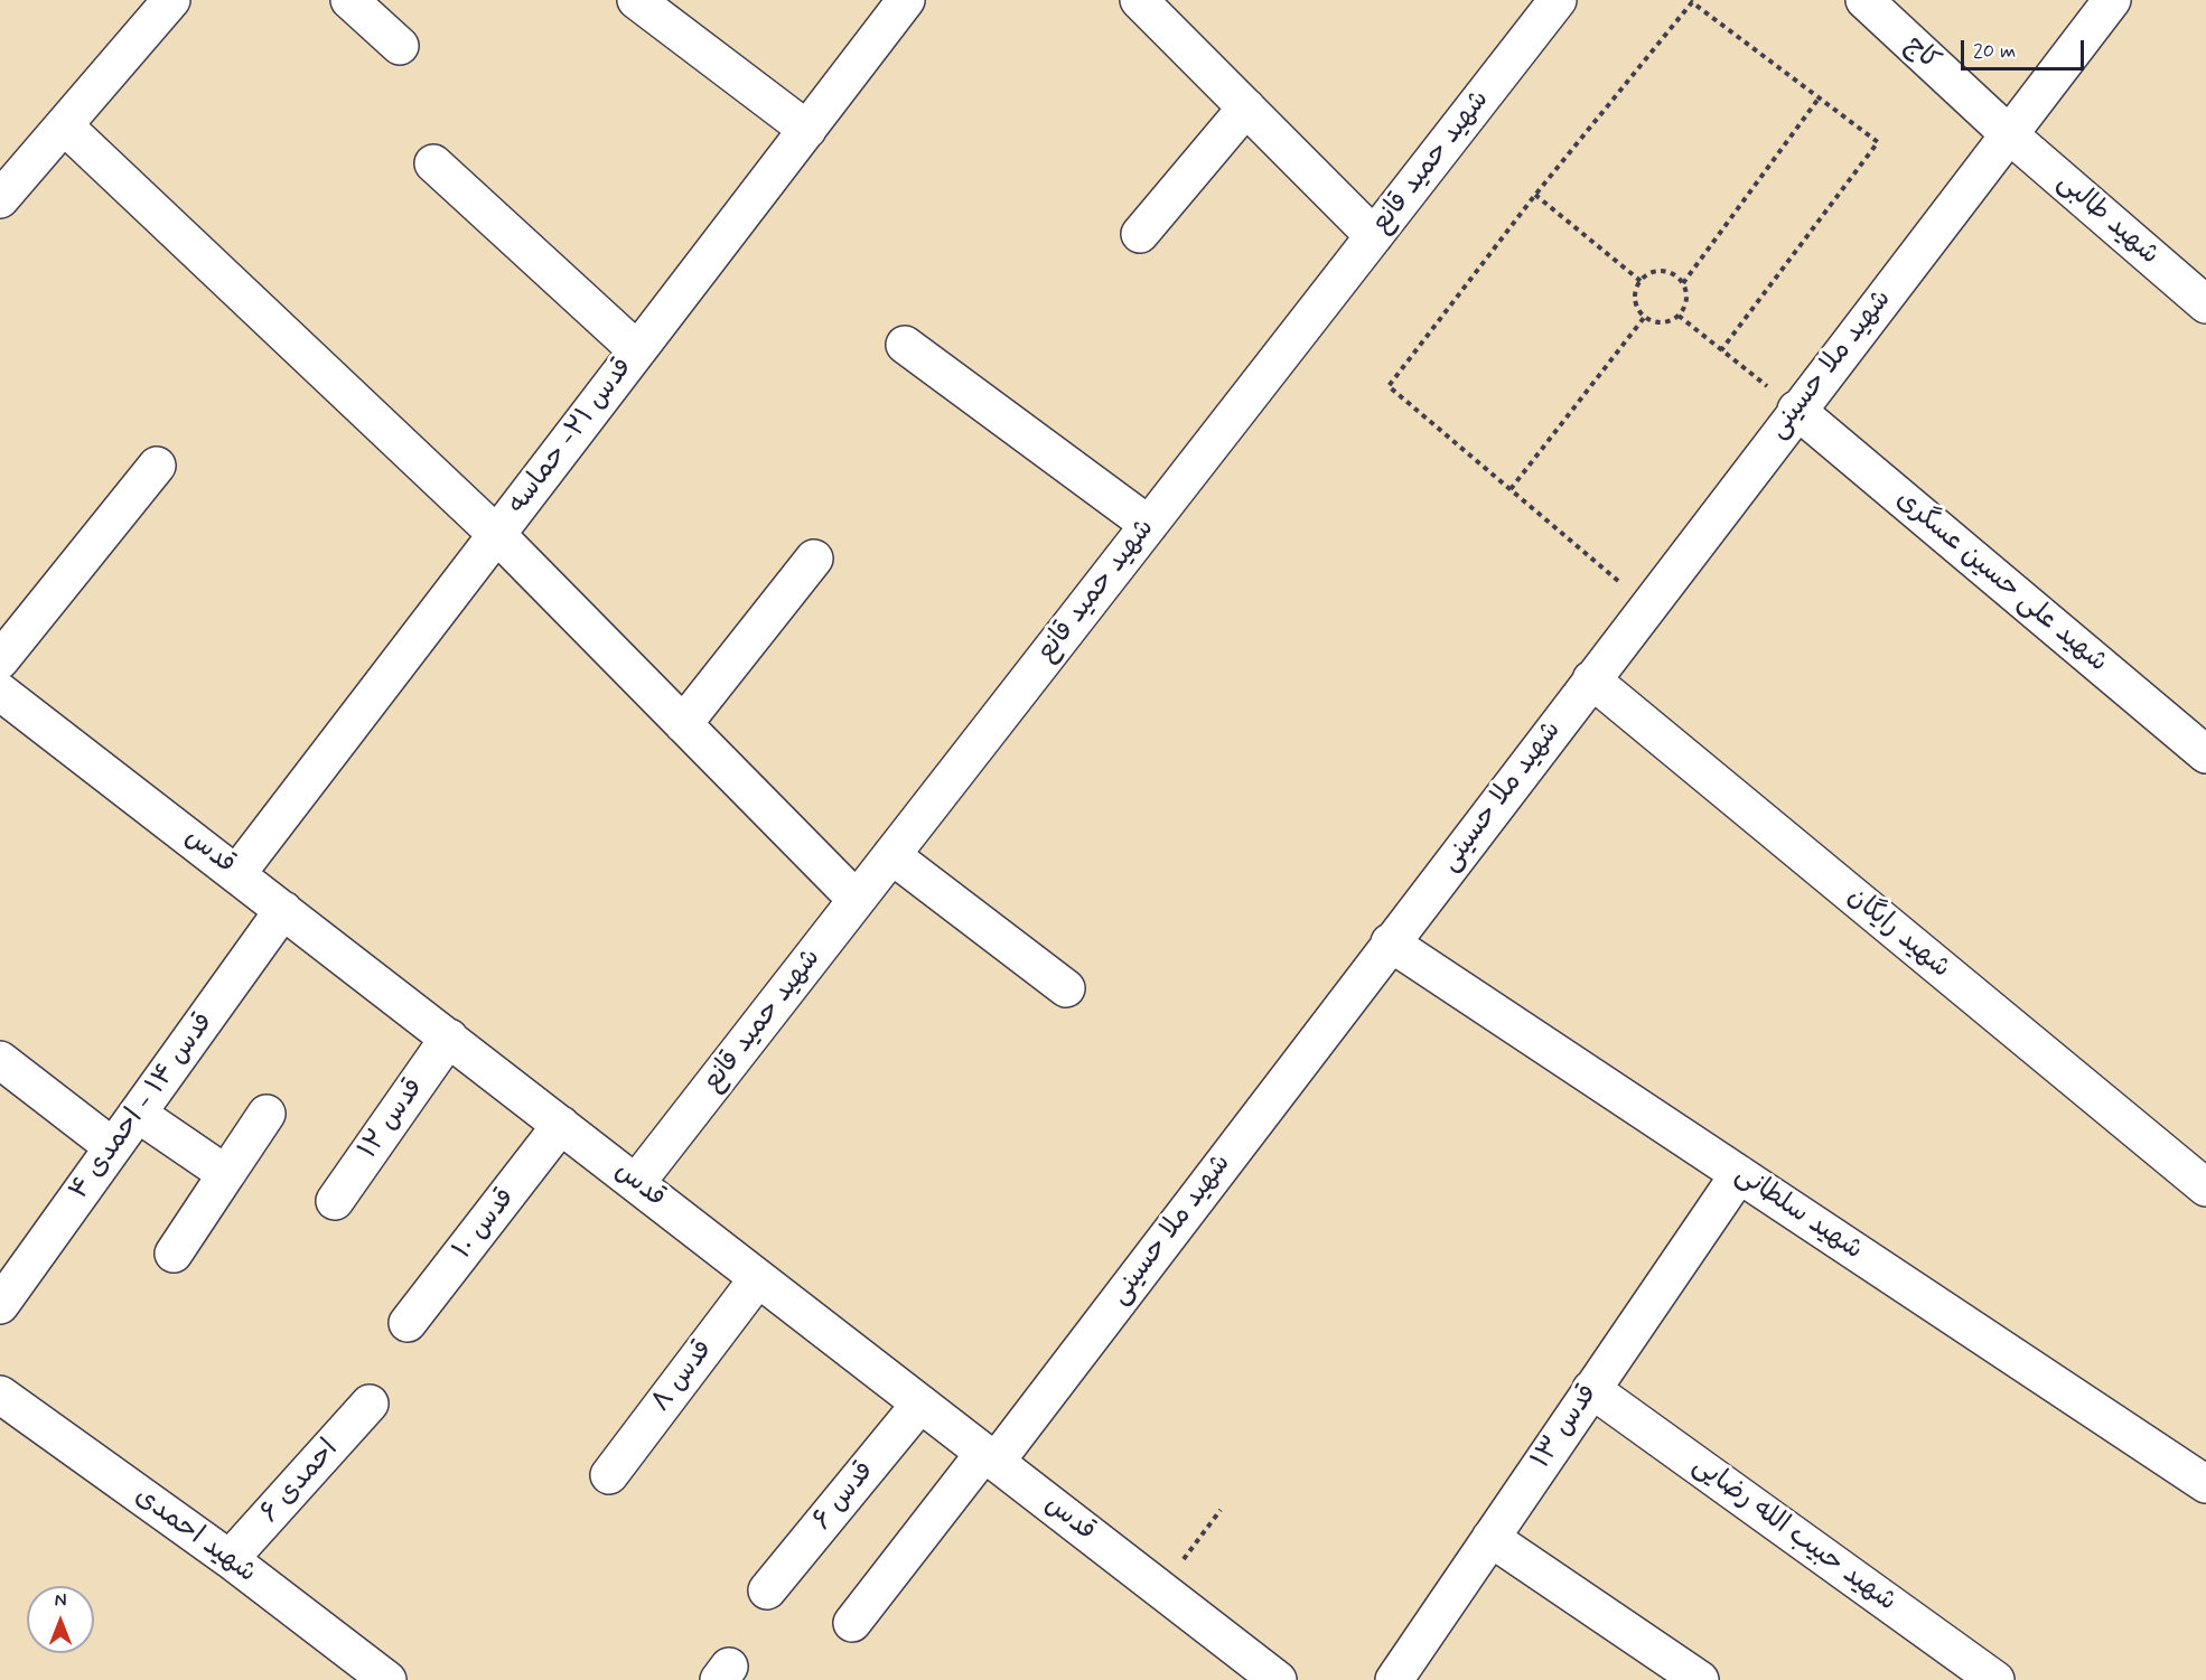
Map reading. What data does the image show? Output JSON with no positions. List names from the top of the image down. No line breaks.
{"streets":{"street":["کاج","شهید حمید قانع","شهید طالبی","شهید ملا حسینی","قدس ۲۱- حماسه","شهید علی حسین عسگری","قدس","شهید رایگان","قدس ۱۴ - احمدی ۴","قدس ۱۲","شهید سلطانی","قدس ۱۰","قدس ۸","قدس ۱۳","احمدی ۶","قدس ۶","شهید حبیب الله رضایی","شهید احمدی"]},"crossings":[["کاج","شهید طالبی"],["کاج","شهید ملا حسینی"],["شهید حمید قانع","قدس"],["شهید طالبی","شهید ملا حسینی"],["شهید ملا حسینی","شهید علی حسین عسگری"],["شهید ملا حسینی","قدس"],["شهید ملا حسینی","شهید رایگان"],["شهید ملا حسینی","شهید سلطانی"],["قدس ۲۱- حماسه","قدس"],["قدس","قدس ۱۴ - احمدی ۴"],["قدس","قدس ۱۲"],["قدس","قدس ۱۰"],["قدس","قدس ۸"],["قدس","قدس ۶"],["شهید سلطانی","قدس ۱۳"],["قدس ۱۳","شهید حبیب الله رضایی"],["احمدی ۶","شهید احمدی"]],"scale_bar":"20 m","north":"top"}
